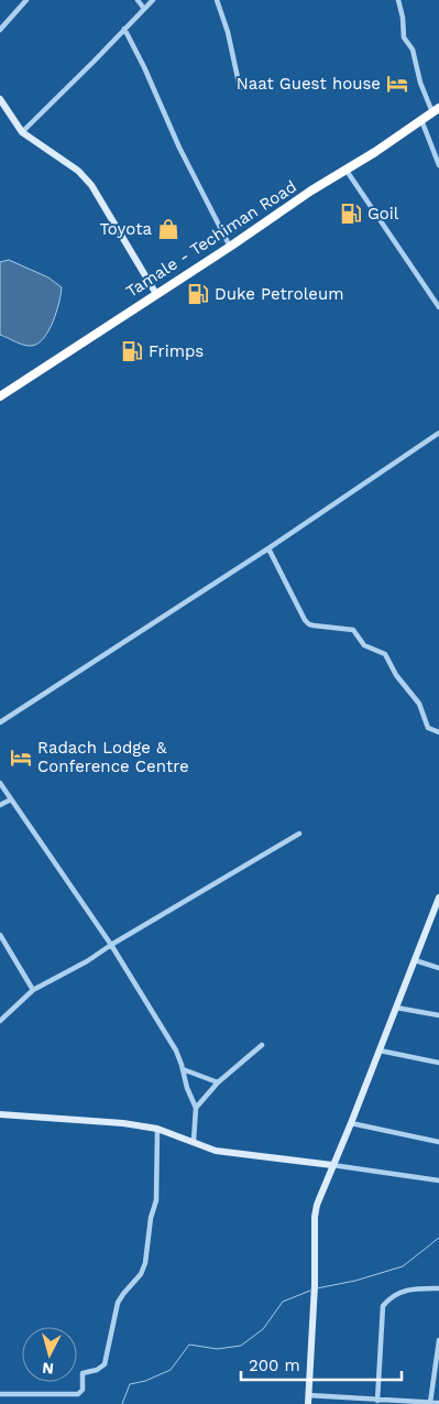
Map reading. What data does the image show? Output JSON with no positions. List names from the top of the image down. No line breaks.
{"streets":{"highway":["Tamale - Techiman Road"]},"places":{"hotel":["Naat Guest house","Radach Lodge & Conference Centre"],"fuel station":["Goil","Duke Petroleum","Frimps"],"shop":["Toyota"]},"scale_bar":"200 m","north":"bottom"}
